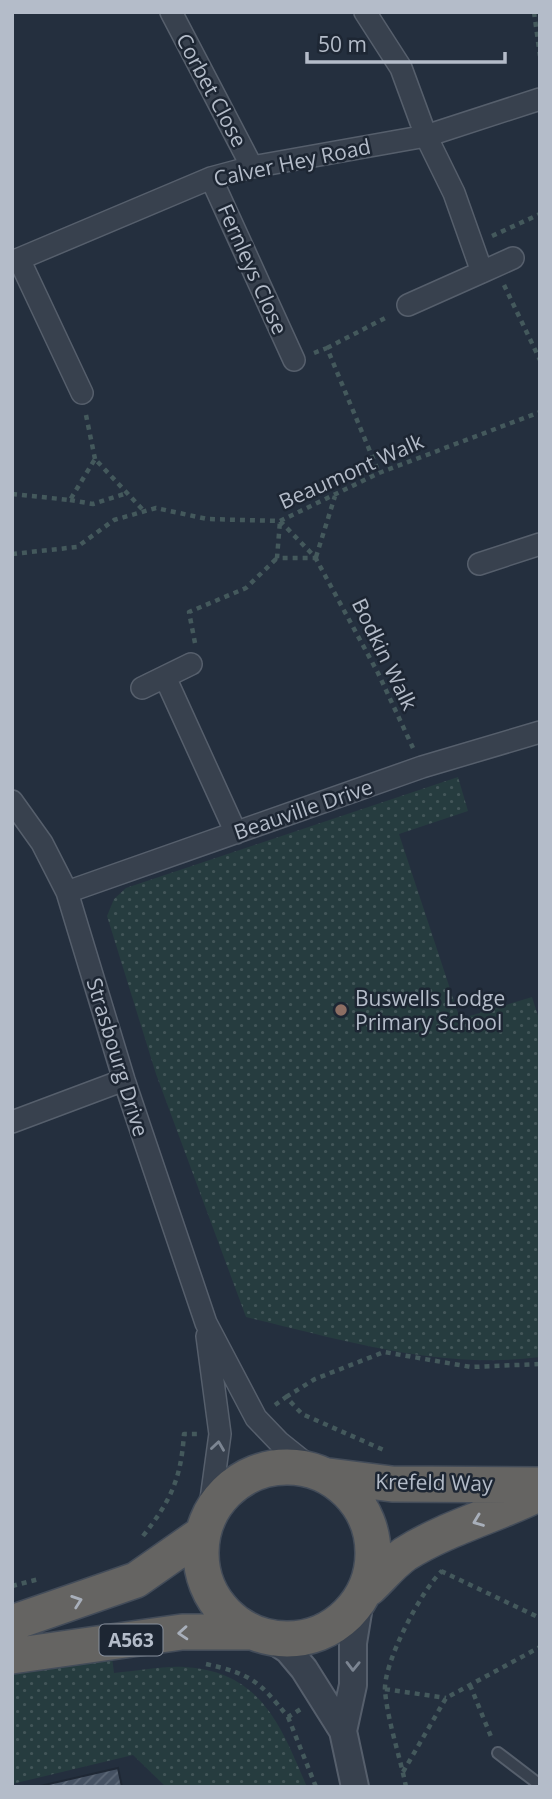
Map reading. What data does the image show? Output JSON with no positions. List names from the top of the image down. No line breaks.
{"streets":{"highway":["Krefeld Way","A563"],"street":["Corbet Close","Calver Hey Road","Fernleys Close","Beauville Drive","Strasbourg Drive"],"path":["Beaumont Walk","Bodkin Walk"]},"crossings":[["Corbet Close","Calver Hey Road"],["Calver Hey Road","Fernleys Close"],["Beaumont Walk","Bodkin Walk"],["Bodkin Walk","Beauville Drive"],["Beauville Drive","Strasbourg Drive"],["Strasbourg Drive","Krefeld Way"],["Strasbourg Drive","A563"],["Krefeld Way","A563"]],"one_way":["Krefeld Way"],"places":["Buswells Lodge Primary School"],"scale_bar":"50 m"}
